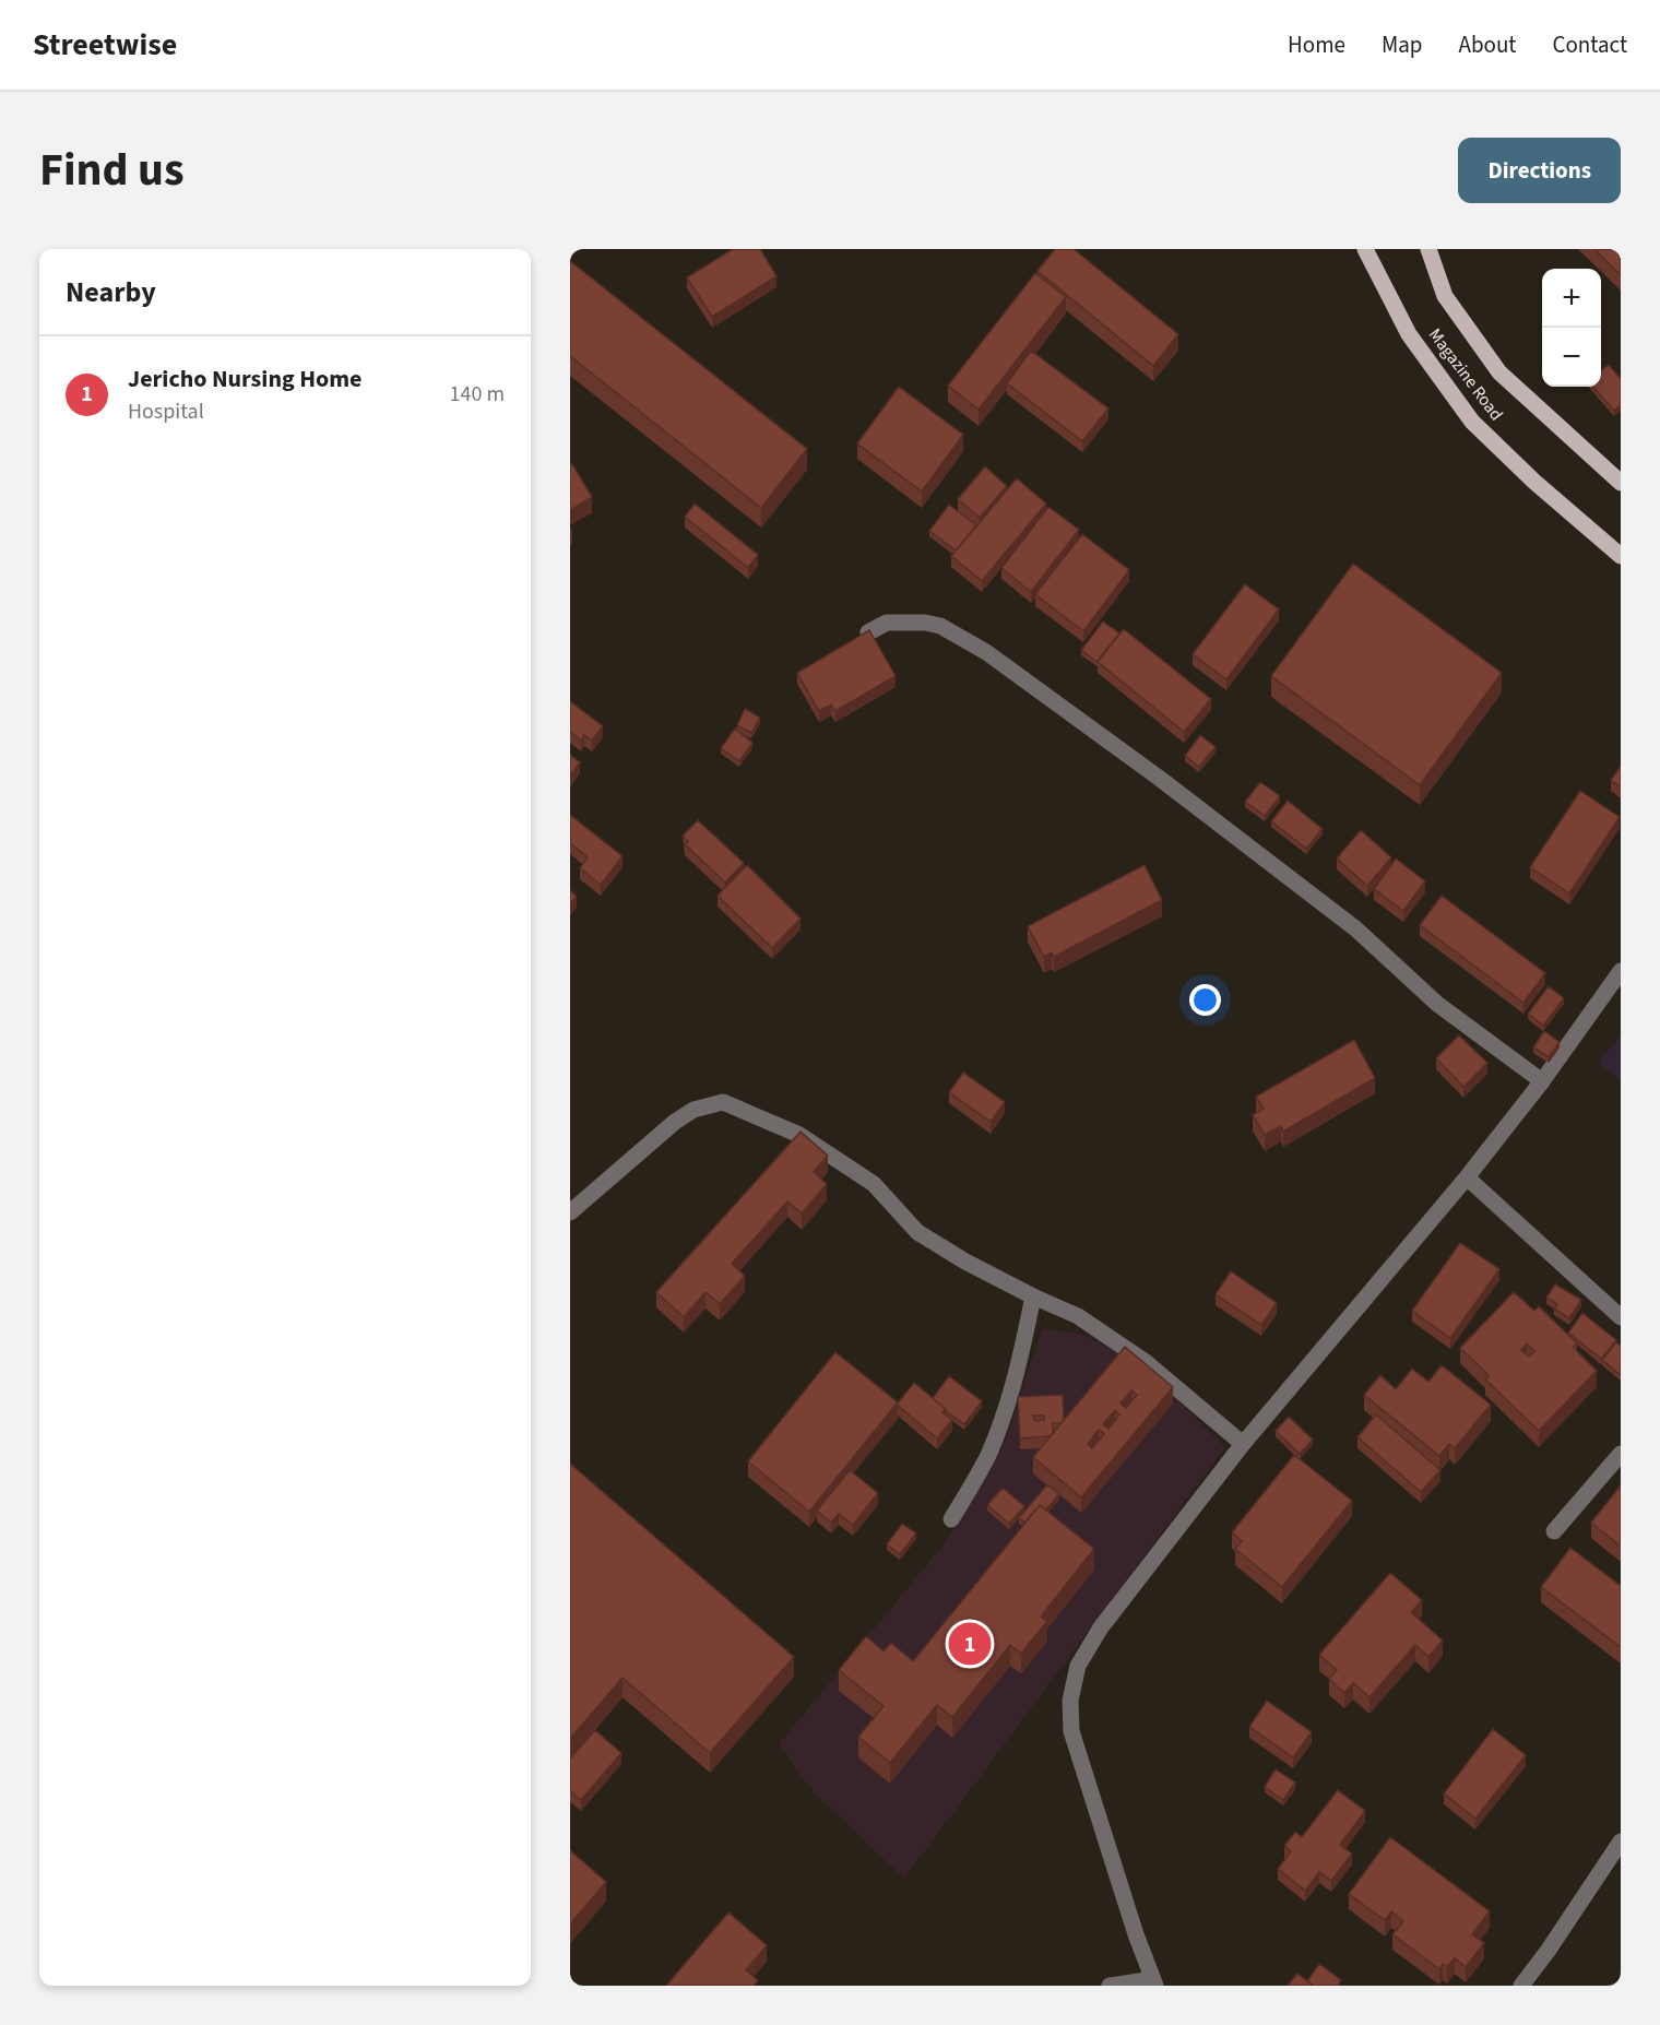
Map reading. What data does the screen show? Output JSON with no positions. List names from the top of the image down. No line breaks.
{"streets":{"main road":["Magazine Road"]},"page":{"header":"Streetwise","nav":["Home","Map","About","Contact"],"title":"Find us","buttons":"Directions","heading":"Nearby","map_buttons":["+","−"],"list":[{"mark":"1","name":"Jericho Nursing Home","note":"Hospital","value":"140 m"}],"pins":"1"}}
